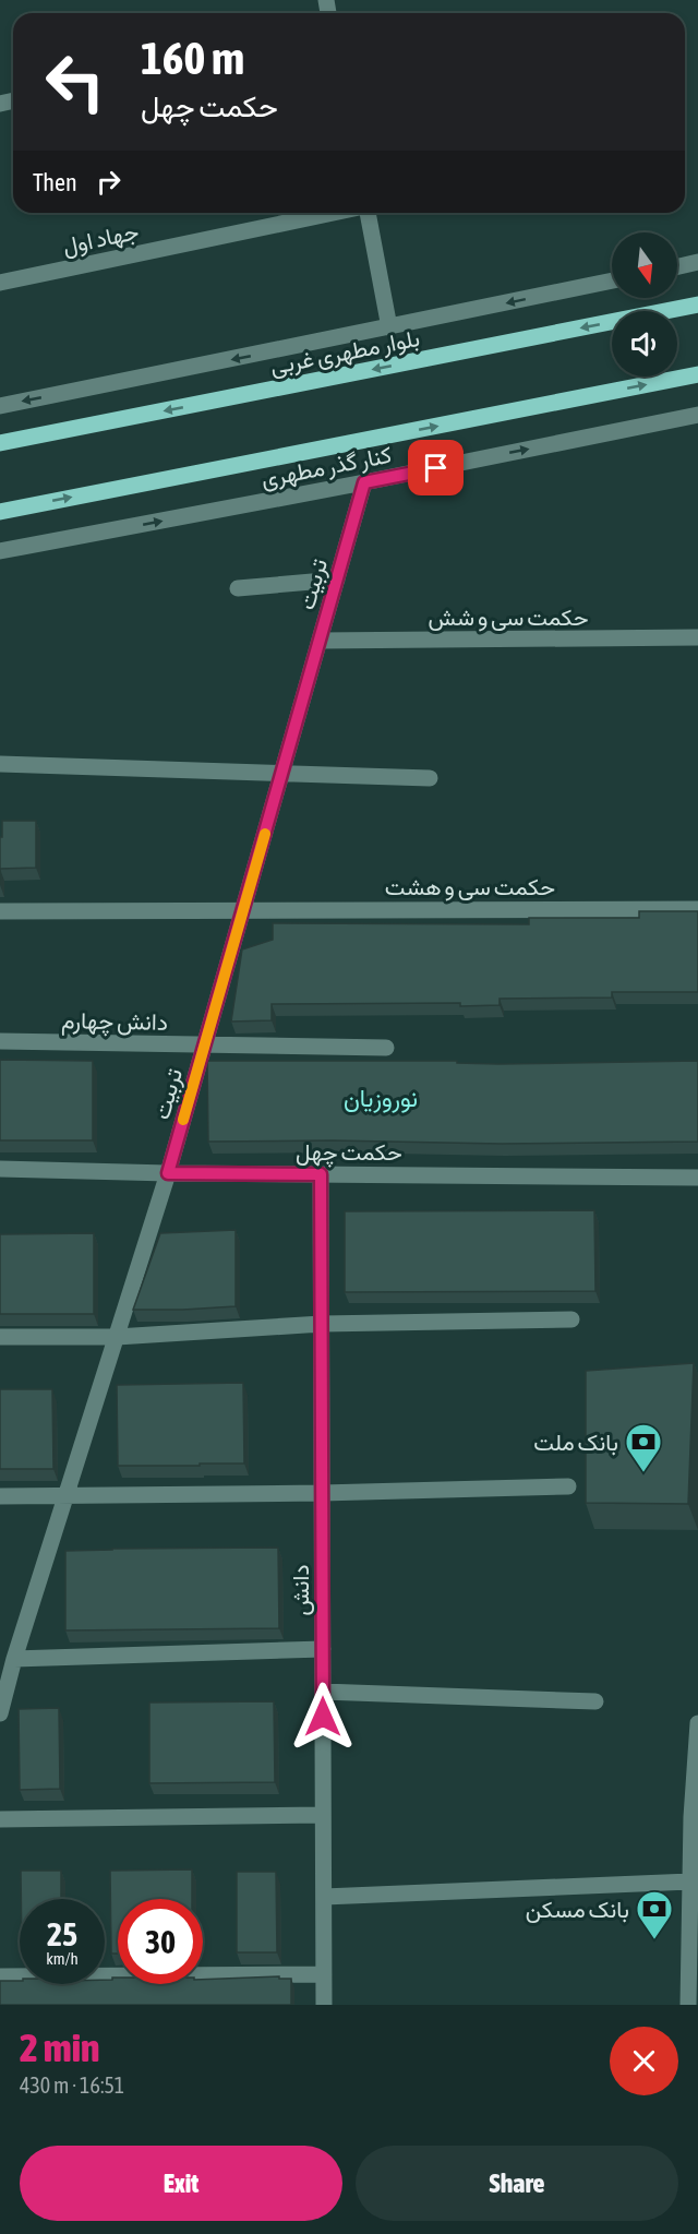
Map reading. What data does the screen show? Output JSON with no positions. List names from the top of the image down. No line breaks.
{"streets":{"main road":["بلوار مطهری غربی"],"street":["جهاد اول","کنار گذر مطهری","تربیت","حکمت سی و شش","حکمت سی و هشت","دانش چهارم","حکمت چهل","دانش"]},"crossings":[["کنار گذر مطهری","تربیت"],["تربیت","حکمت سی و شش"],["تربیت","حکمت سی و هشت"],["تربیت","دانش چهارم"],["تربیت","حکمت چهل"],["حکمت چهل","دانش"]],"districts":["نوروزیان"],"places":{"bank":["بانک ملت","بانک مسکن"]},"north":"bottom","page":{"turn":["160 m","حکمت چهل"],"then":"Then","speed":"25 km/h","limit":"30","heading":["2 min","430 m · 16:51"],"buttons":["Exit","Share"]}}
